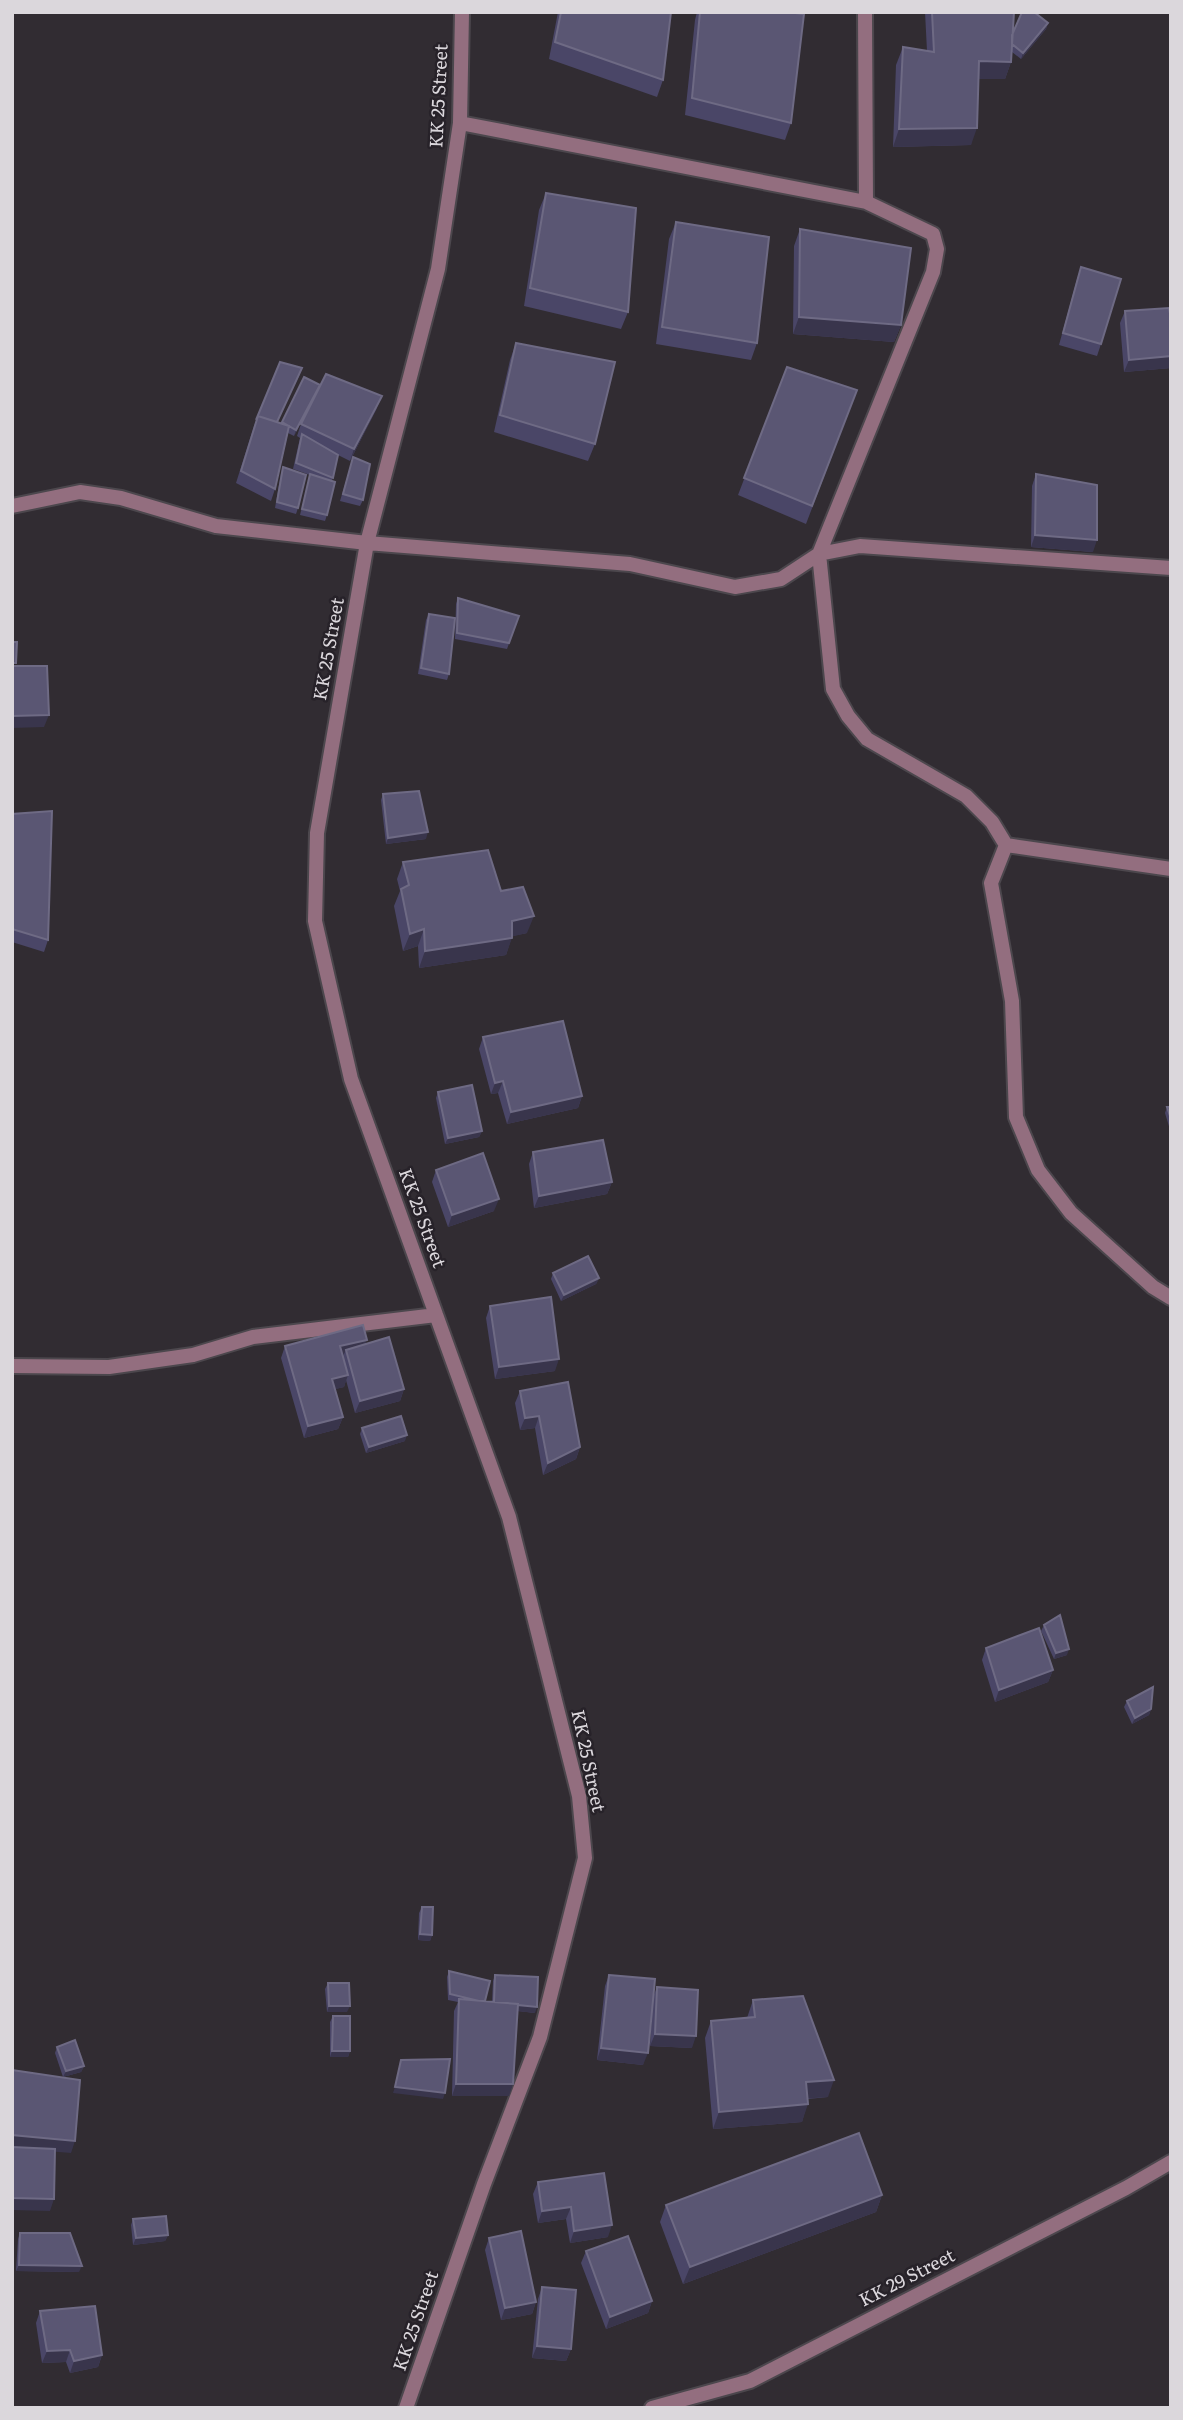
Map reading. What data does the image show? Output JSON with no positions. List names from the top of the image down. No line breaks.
{"streets":{"street":["KK 25 Street","KK 29 Street"]}}
